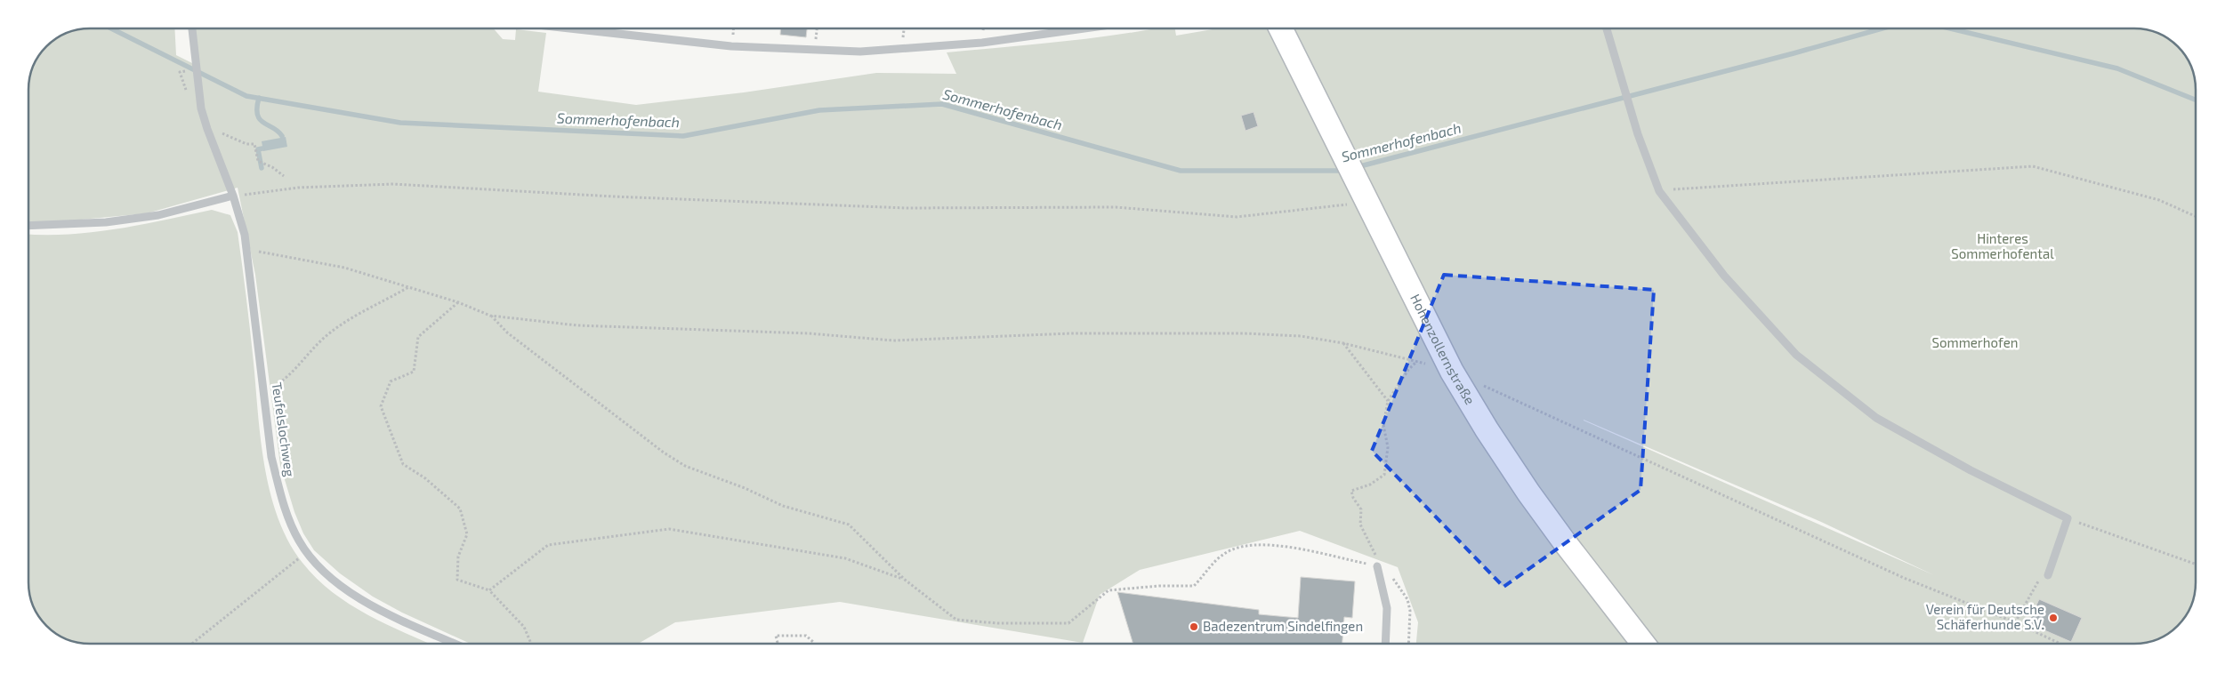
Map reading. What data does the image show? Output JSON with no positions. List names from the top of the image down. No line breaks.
{"streets":{"street":["Hohenzollernstraße"],"lane":["Teufelslochweg"]},"water":["Sommerhofenbach"],"parks":["Hinteres Sommerhofental","Sommerhofen"],"places":["Verein für Deutsche Schäferhunde S.V.","Badezentrum Sindelfingen"]}
